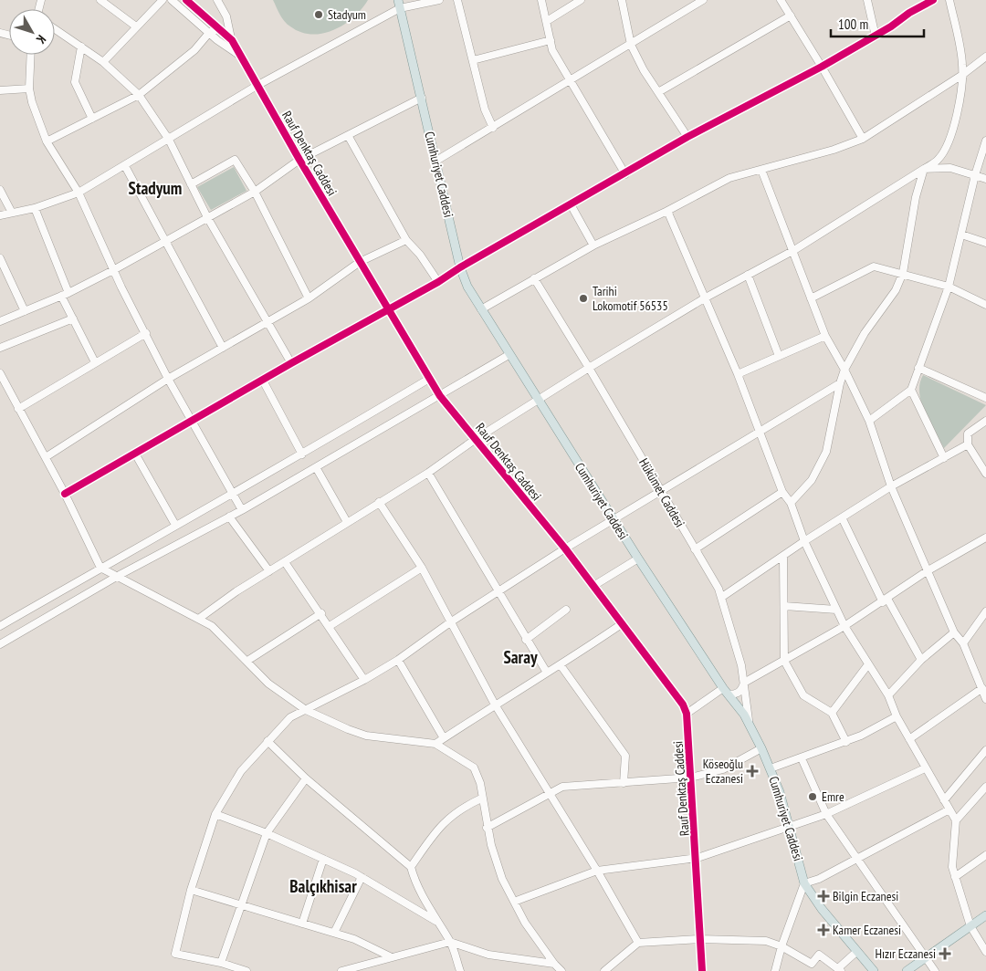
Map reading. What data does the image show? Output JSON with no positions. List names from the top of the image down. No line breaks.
{"streets":{"main road":["Cumhuriyet Caddesi"],"street":["Rauf Denktaş Caddesi","Hükümet Caddesi"]},"crossings":[["Cumhuriyet Caddesi","Hükümet Caddesi"]],"districts":["Stadyum","Saray","Balçıkhisar"],"places":{"other":["Stadyum","Tarihi Lokomotif 56535","Emre"],"health":["Köseoğlu Eczanesi","Bilgin Eczanesi","Kamer Eczanesi","Hızır Eczanesi"]},"scale_bar":"100 m","north":"bottom right"}
